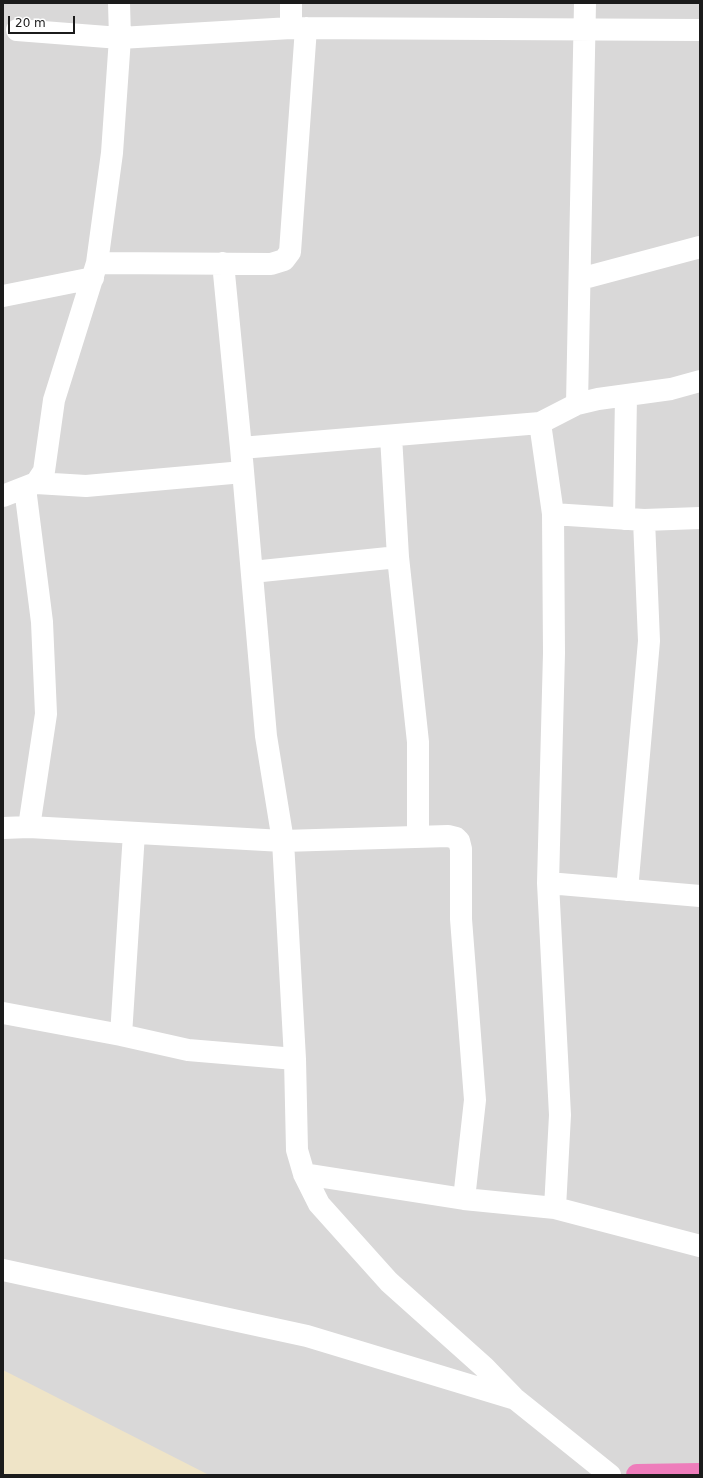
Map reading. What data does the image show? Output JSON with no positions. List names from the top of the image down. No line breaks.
{"scale_bar":"20 m"}
